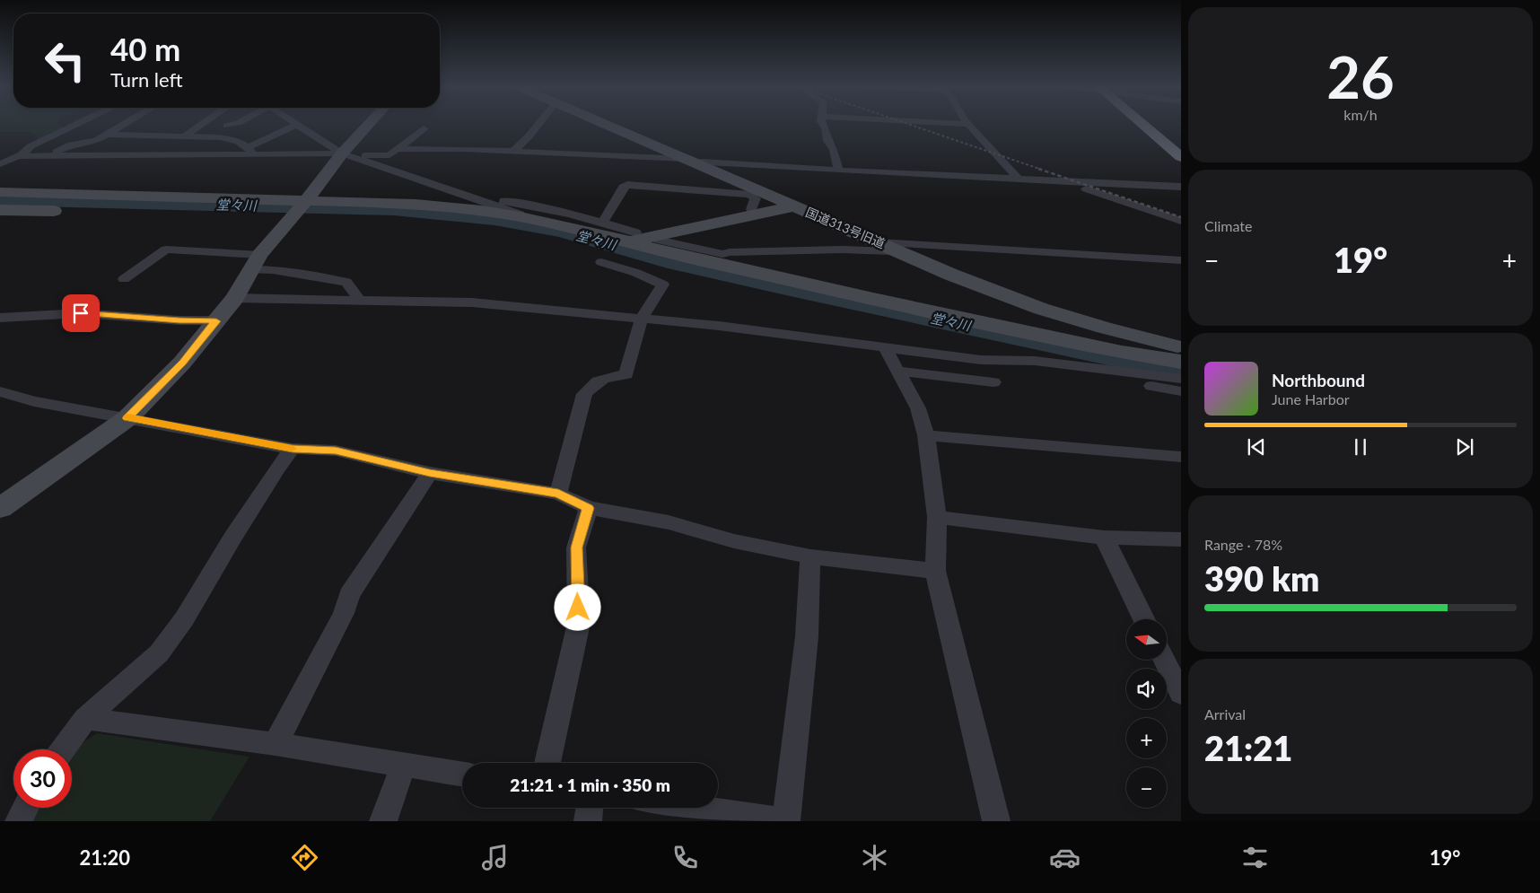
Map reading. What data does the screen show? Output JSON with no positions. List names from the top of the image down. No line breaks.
{"streets":{"street":["国道313号旧道"]},"water":["堂々川"],"north":"left","page":{"tile":[["26","km/h"],"Climate",["Range · 78%","390 km"],["Arrival","21:21"]],"turn":["40 m","Turn left"],"heat":["−","19°","+"],"song":["Northbound","June Harbor"],"map_buttons":["+","−"],"limit":"30","trip":"21:21 · 1 min · 350 m","tabs":["21:20","19°"]}}
